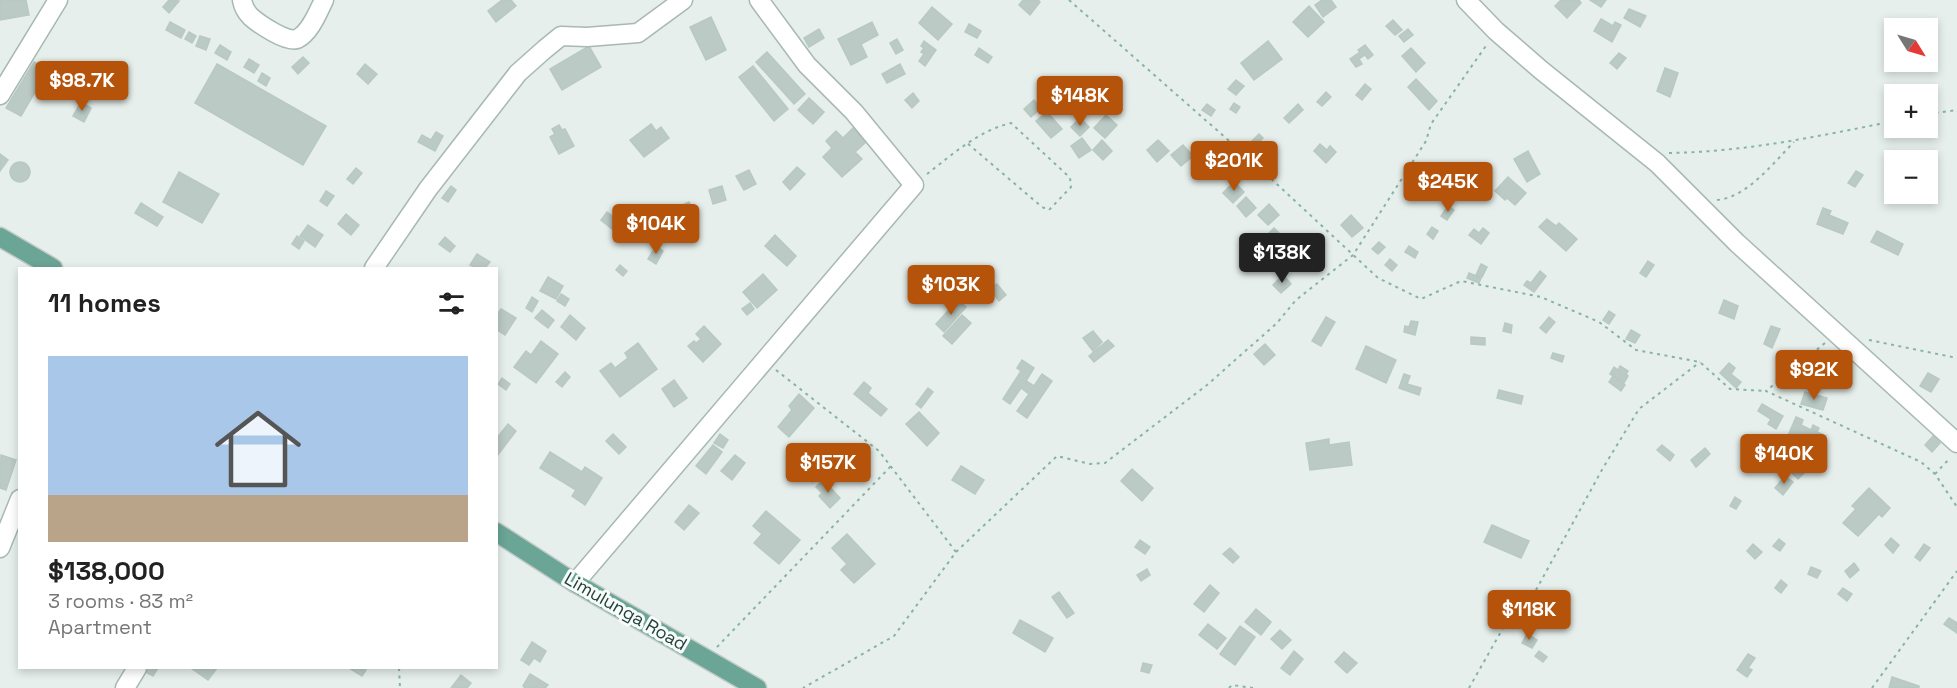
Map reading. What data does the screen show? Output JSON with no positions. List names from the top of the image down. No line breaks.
{"streets":{"main road":["Limulunga Road"]},"north":"bottom right","page":{"map_buttons":["+","−"],"price":["$98.7K","$148K","$201K","$245K","$104K","$138K","$103K","$92K","$140K","$157K","$118K"],"heading":"11 homes","list":[{"name":"$138,000","note":"3 rooms · 83 m² · Apartment"}]}}
